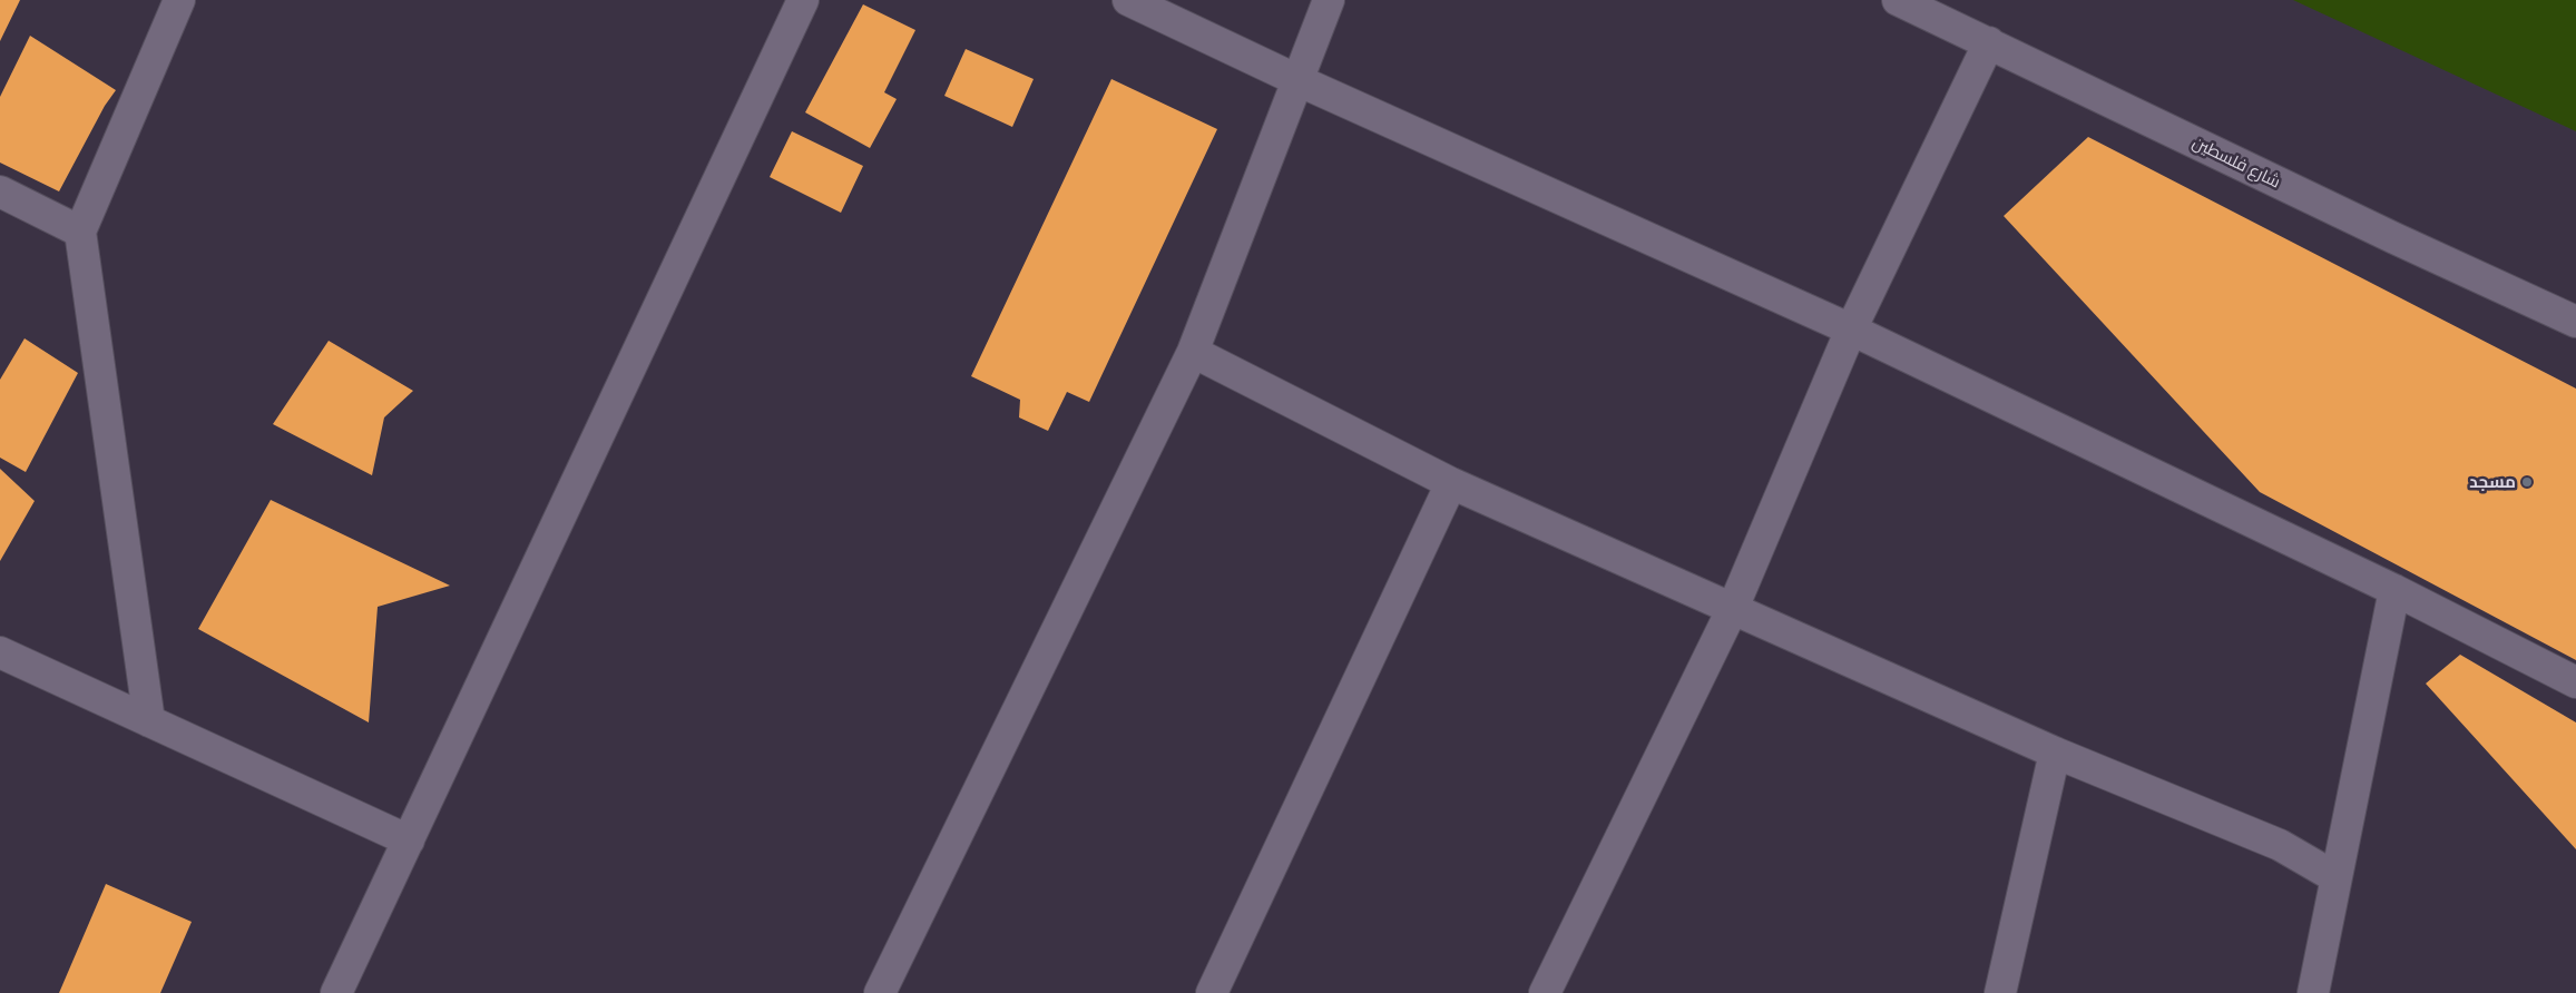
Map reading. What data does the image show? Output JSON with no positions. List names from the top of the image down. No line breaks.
{"streets":{"street":["شارع فلسطين"]},"places":["مسجد"]}
